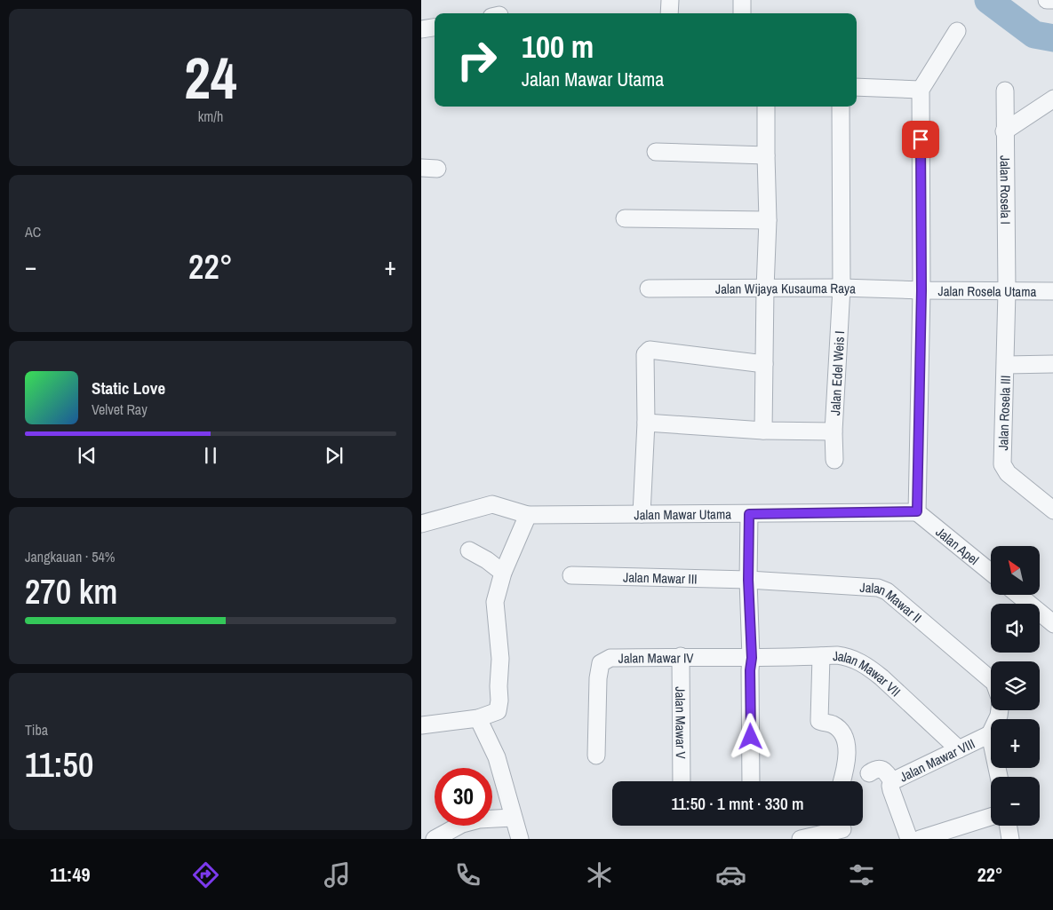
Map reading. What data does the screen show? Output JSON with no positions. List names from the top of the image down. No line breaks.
{"streets":{"street":["Jalan Rosela I","Jalan Wijaya Kusauma Raya","Jalan Rosela Utama","Jalan Edel Weis I","Jalan Rosela III","Jalan Mawar Utama","Jalan Apel","Jalan Mawar III","Jalan Mawar II","Jalan Mawar IV","Jalan Mawar VII","Jalan Mawar V","Jalan Mawar VIII"]},"crossings":[["Jalan Rosela I","Jalan Rosela Utama"],["Jalan Rosela I","Jalan Rosela III"],["Jalan Wijaya Kusauma Raya","Jalan Rosela Utama"],["Jalan Wijaya Kusauma Raya","Jalan Edel Weis I"],["Jalan Rosela Utama","Jalan Rosela III"],["Jalan Mawar Utama","Jalan Apel"],["Jalan Mawar III","Jalan Mawar II"],["Jalan Mawar IV","Jalan Mawar VII"],["Jalan Mawar IV","Jalan Mawar V"],["Jalan Mawar VII","Jalan Mawar VIII"]],"north":"top left","page":{"tile":[["24","km/h"],"AC",["Jangkauan · 54%","270 km"],["Tiba","11:50"]],"turn":["100 m","Jalan Mawar Utama"],"heat":["−","22°","+"],"song":["Static Love","Velvet Ray"],"map_buttons":["+","−"],"limit":"30","trip":"11:50 · 1 mnt · 330 m","tabs":["11:49","22°"]}}
